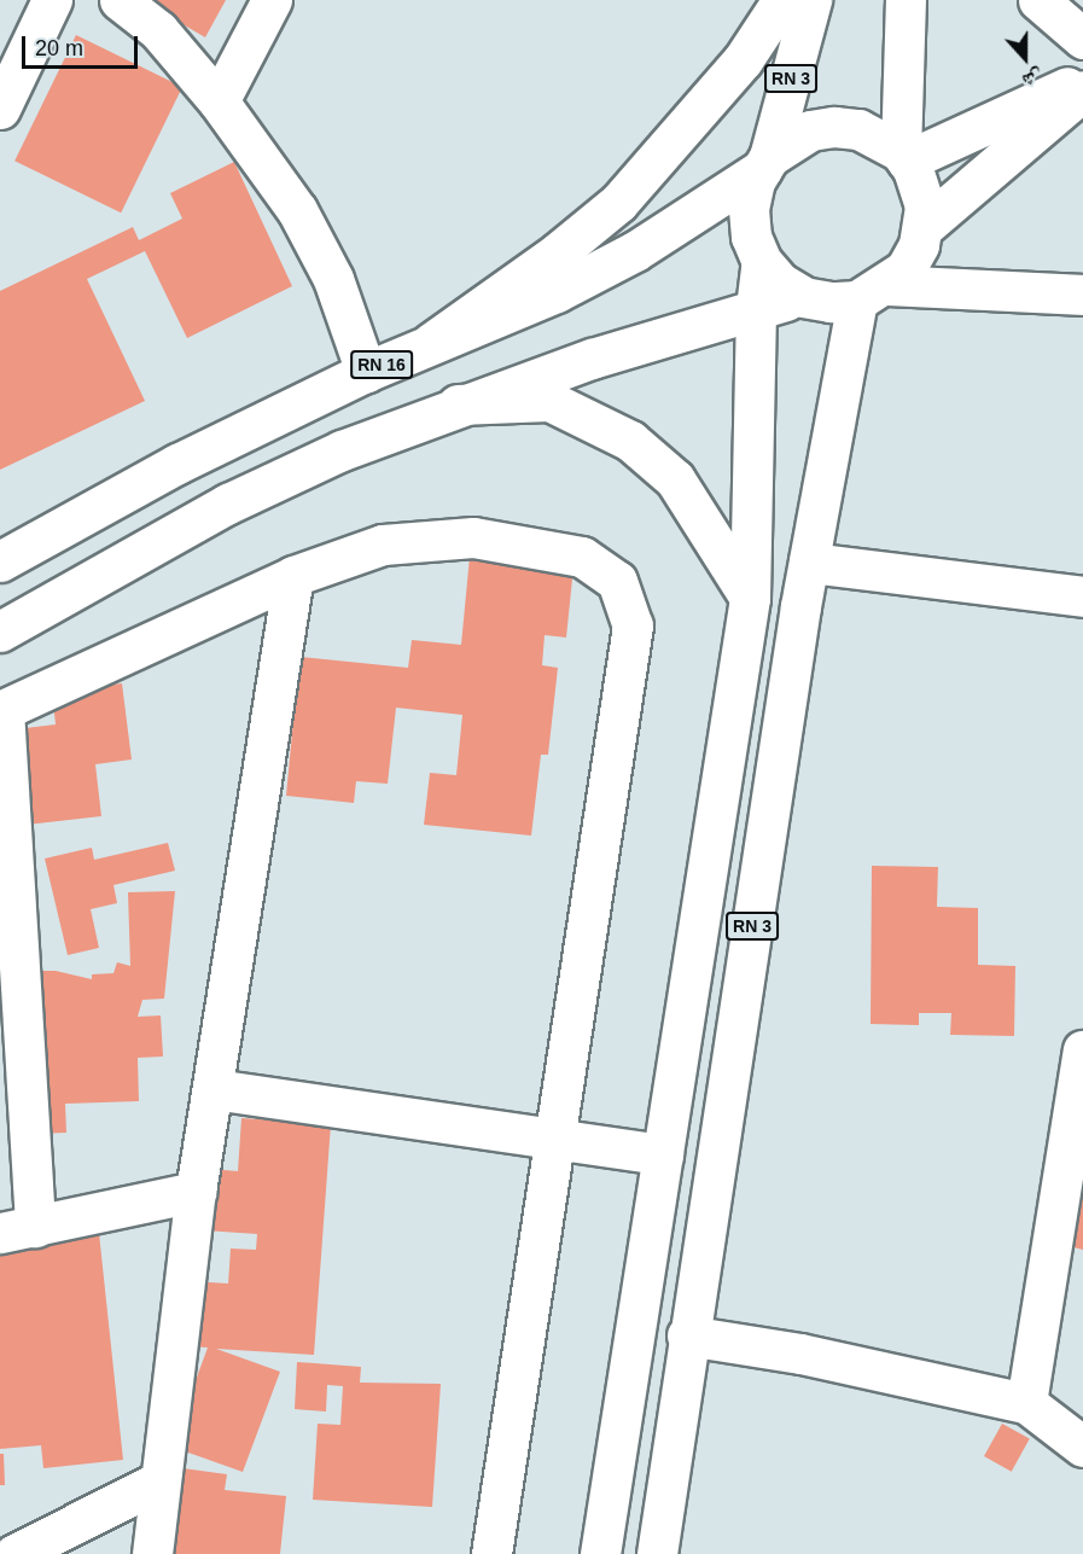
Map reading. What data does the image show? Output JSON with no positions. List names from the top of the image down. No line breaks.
{"streets":{"main road":["RN 3","RN 16"]},"crossings":[["RN 3","RN 16"]],"scale_bar":"20 m","north":"bottom"}
